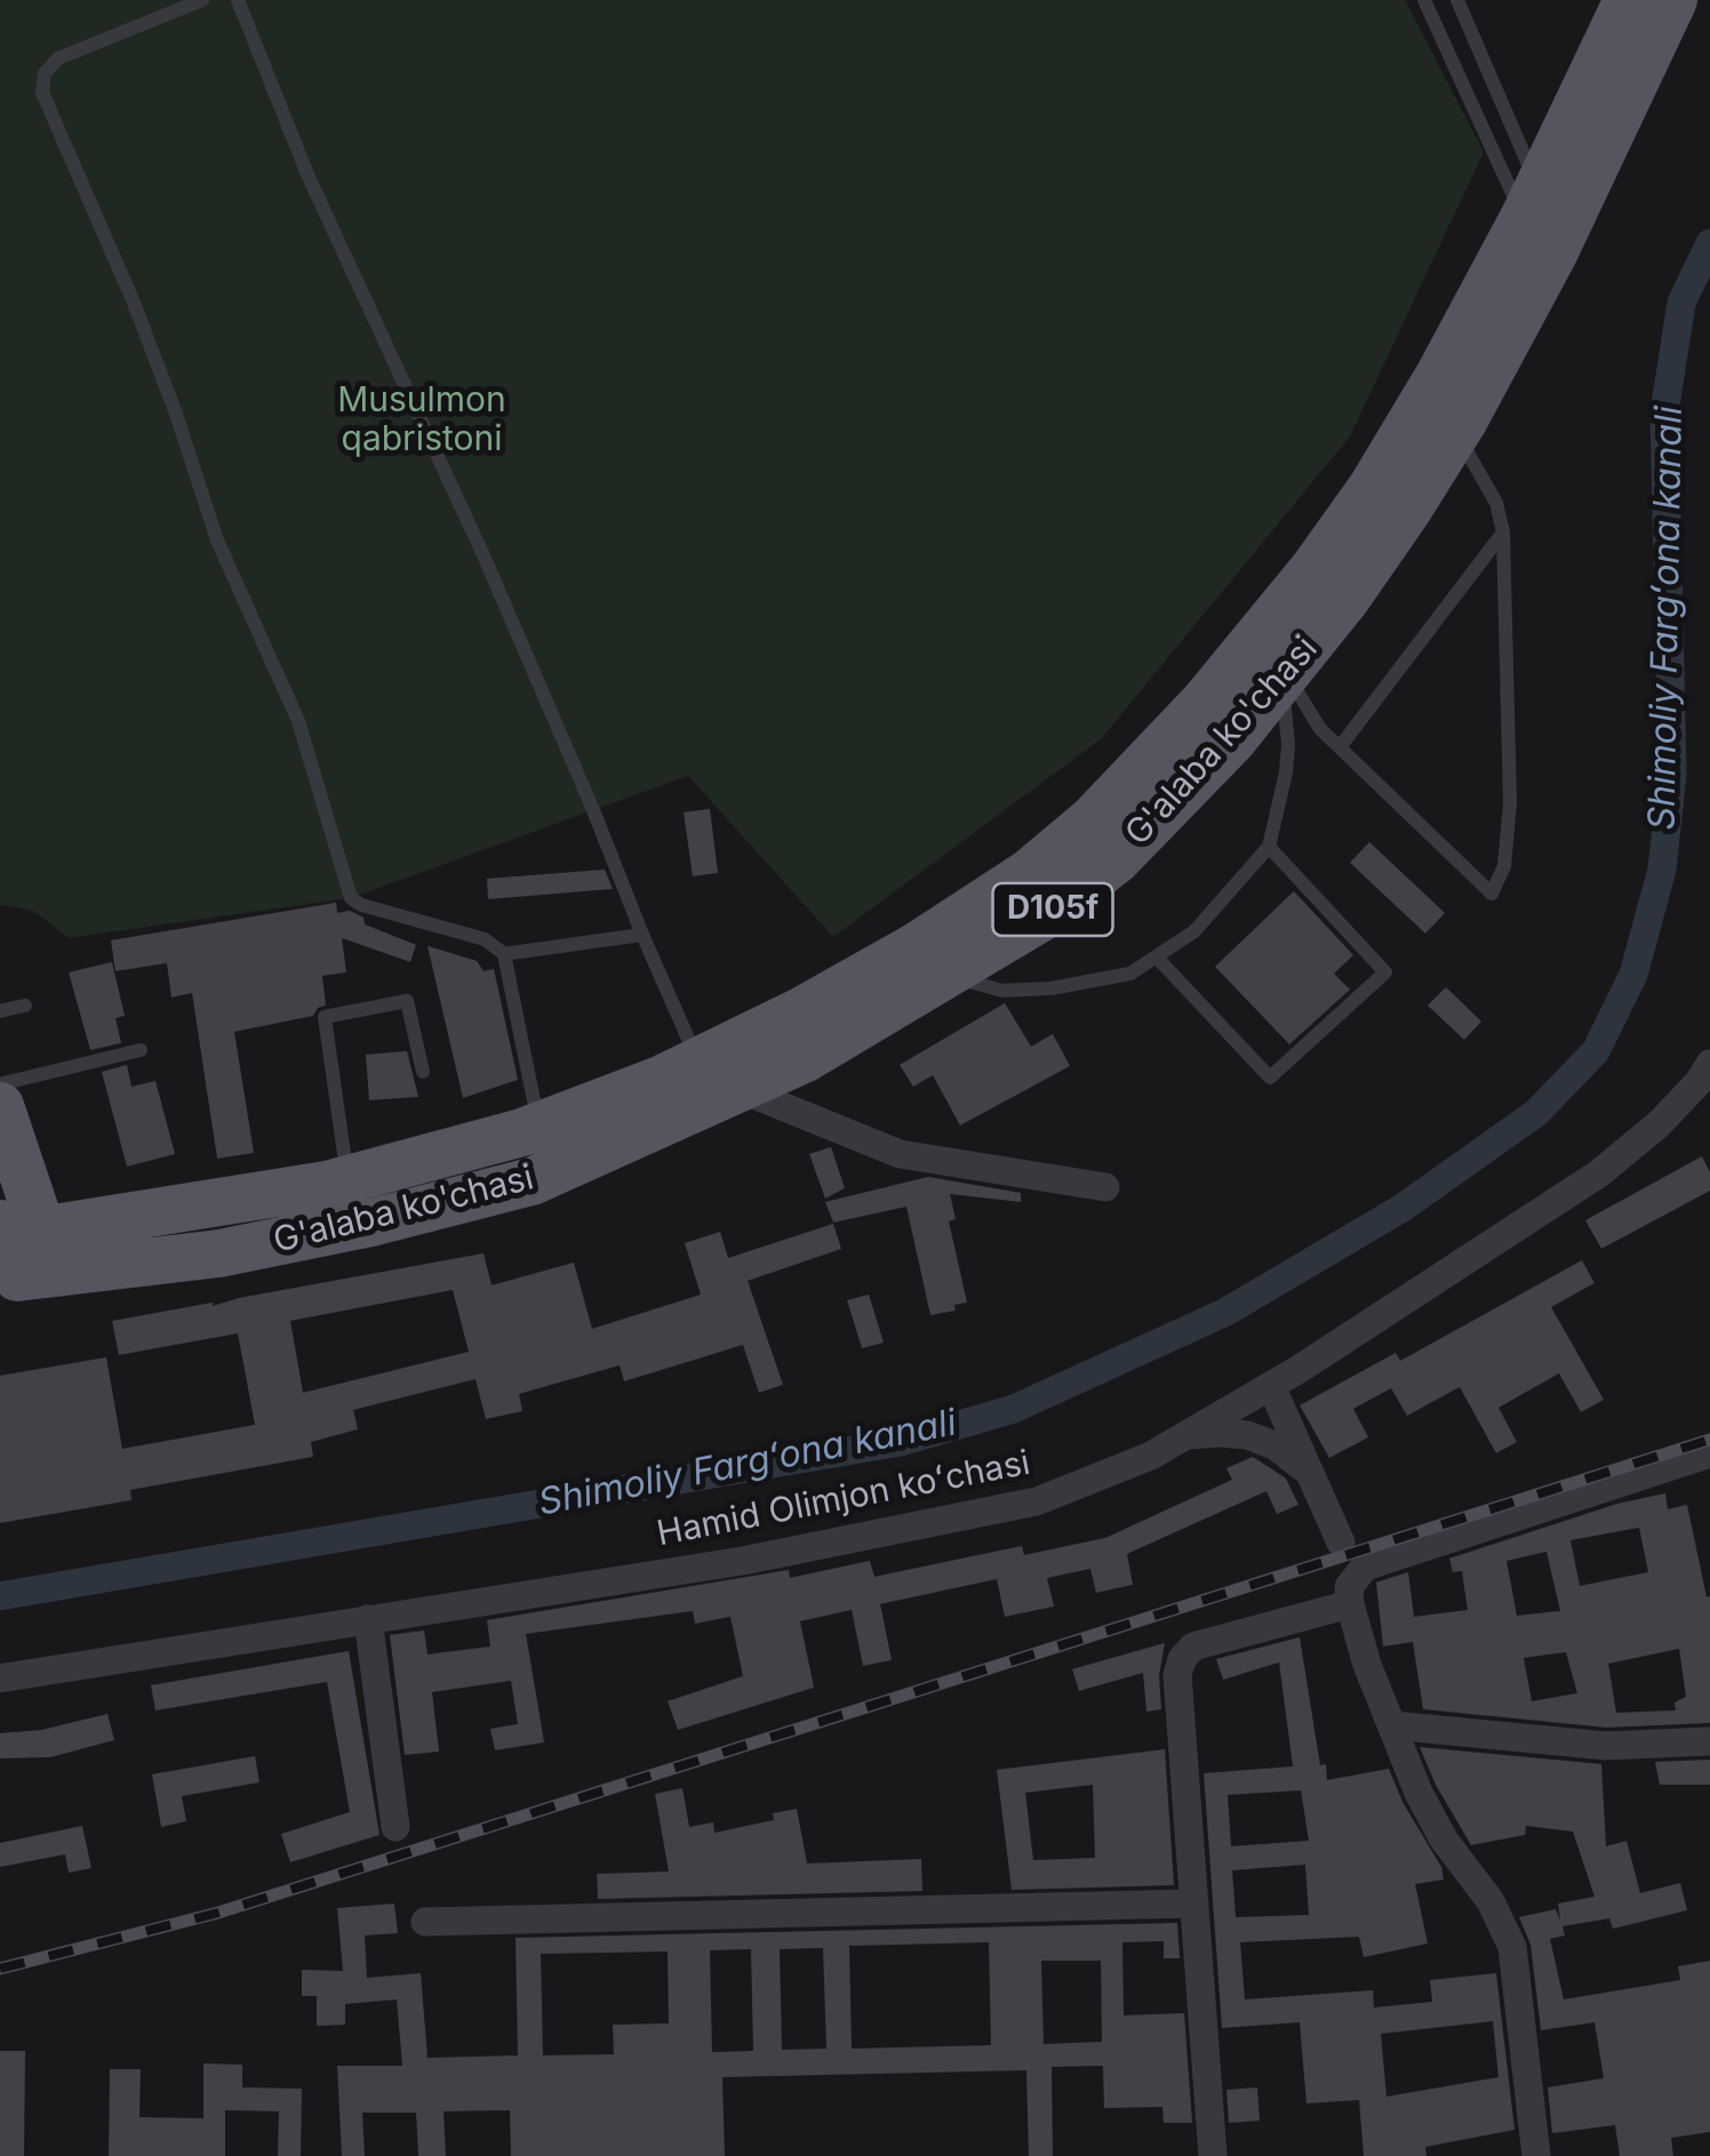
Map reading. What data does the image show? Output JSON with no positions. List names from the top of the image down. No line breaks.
{"streets":{"main road":["G'alaba ko'chasi","D105f"],"street":["Hamid Olimjon koʻchasi"]},"water":["Shimoliy Fargʻona kanali"],"parks":["Musulmon qabristoni"]}
